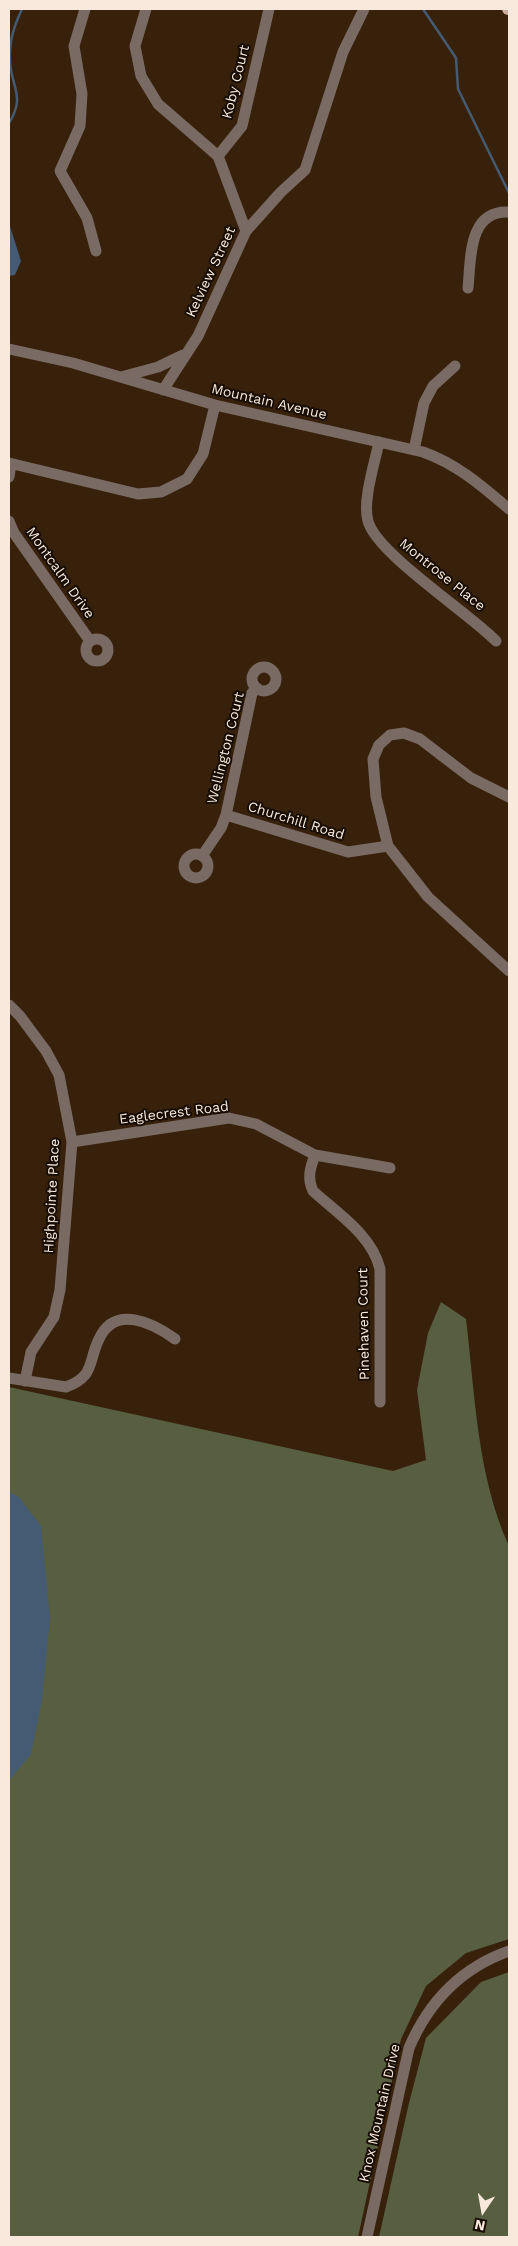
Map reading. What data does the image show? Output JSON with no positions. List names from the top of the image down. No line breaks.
{"streets":{"street":["Koby Court","Kelview Street","Mountain Avenue","Montcalm Drive","Montrose Place","Wellington Court","Churchill Road","Eaglecrest Road","Highpointe Place","Pinehaven Court","Knox Mountain Drive"]},"crossings":[["Kelview Street","Mountain Avenue"],["Mountain Avenue","Montrose Place"],["Wellington Court","Churchill Road"],["Eaglecrest Road","Highpointe Place"],["Eaglecrest Road","Pinehaven Court"]],"north":"bottom"}
